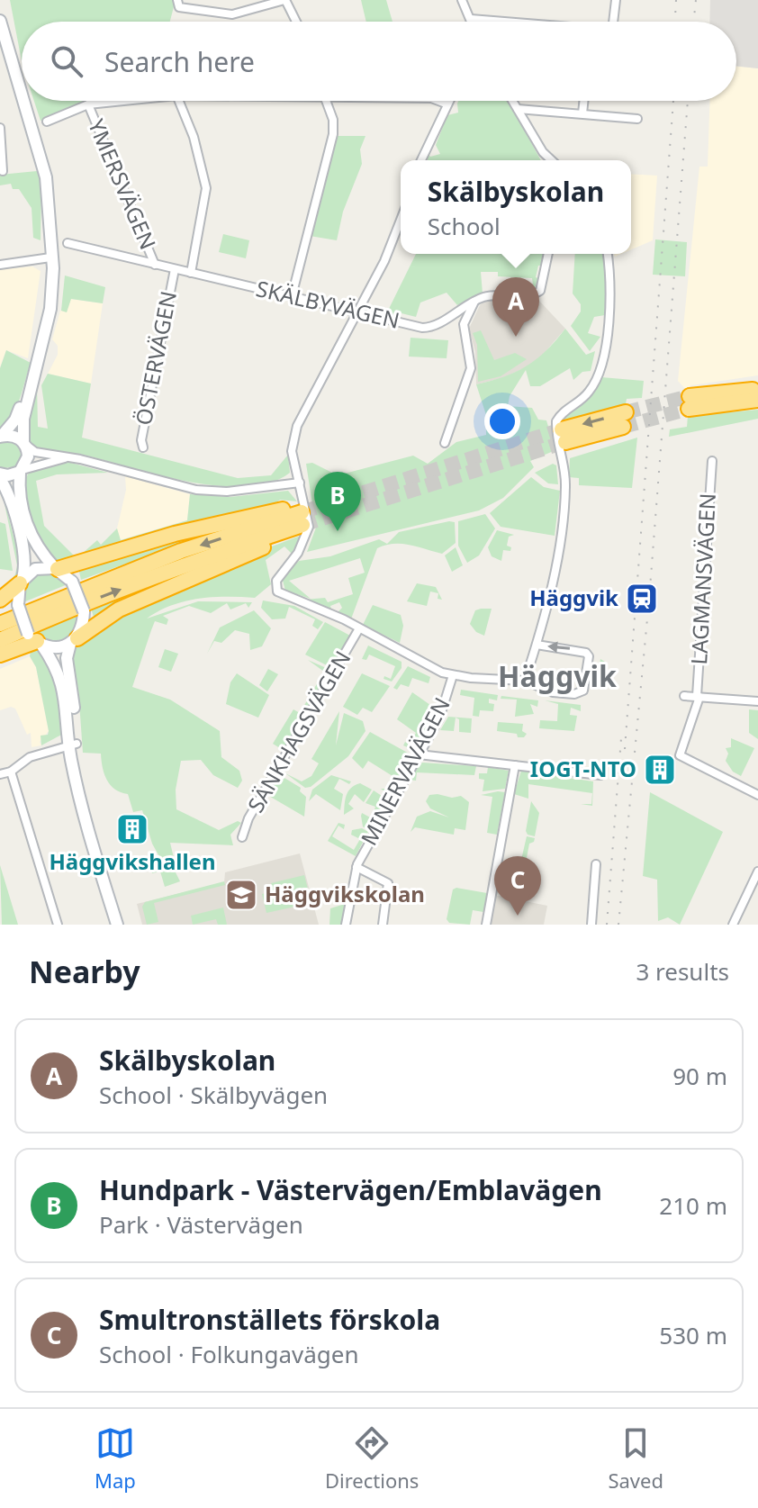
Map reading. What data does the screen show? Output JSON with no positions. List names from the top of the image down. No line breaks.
{"streets":{"street":["YMERSVÄGEN","SKÄLBYVÄGEN","ÖSTERVÄGEN","LAGMANSVÄGEN","SÄNKHAGSVÄGEN","MINERVAVÄGEN"]},"crossings":[["YMERSVÄGEN","SKÄLBYVÄGEN"],["SKÄLBYVÄGEN","ÖSTERVÄGEN"]],"districts":["Häggvik"],"places":{"station":["Häggvik"],"building":["IOGT-NTO","Häggvikshallen"],"school or university":["Häggvikskolan"]},"page":{"search":"Search here","popup":["Skälbyskolan","School"],"pins":["A","B","C"],"heading":["Nearby","3 results"],"list":[{"mark":"A","name":"Skälbyskolan","note":"School · Skälbyvägen","value":"90 m"},{"mark":"B","name":"Hundpark - Västervägen/Emblavägen","note":"Park · Västervägen","value":"210 m"},{"mark":"C","name":"Smultronställets förskola","note":"School · Folkungavägen","value":"530 m"}],"nav":["Map","Directions","Saved"]}}
